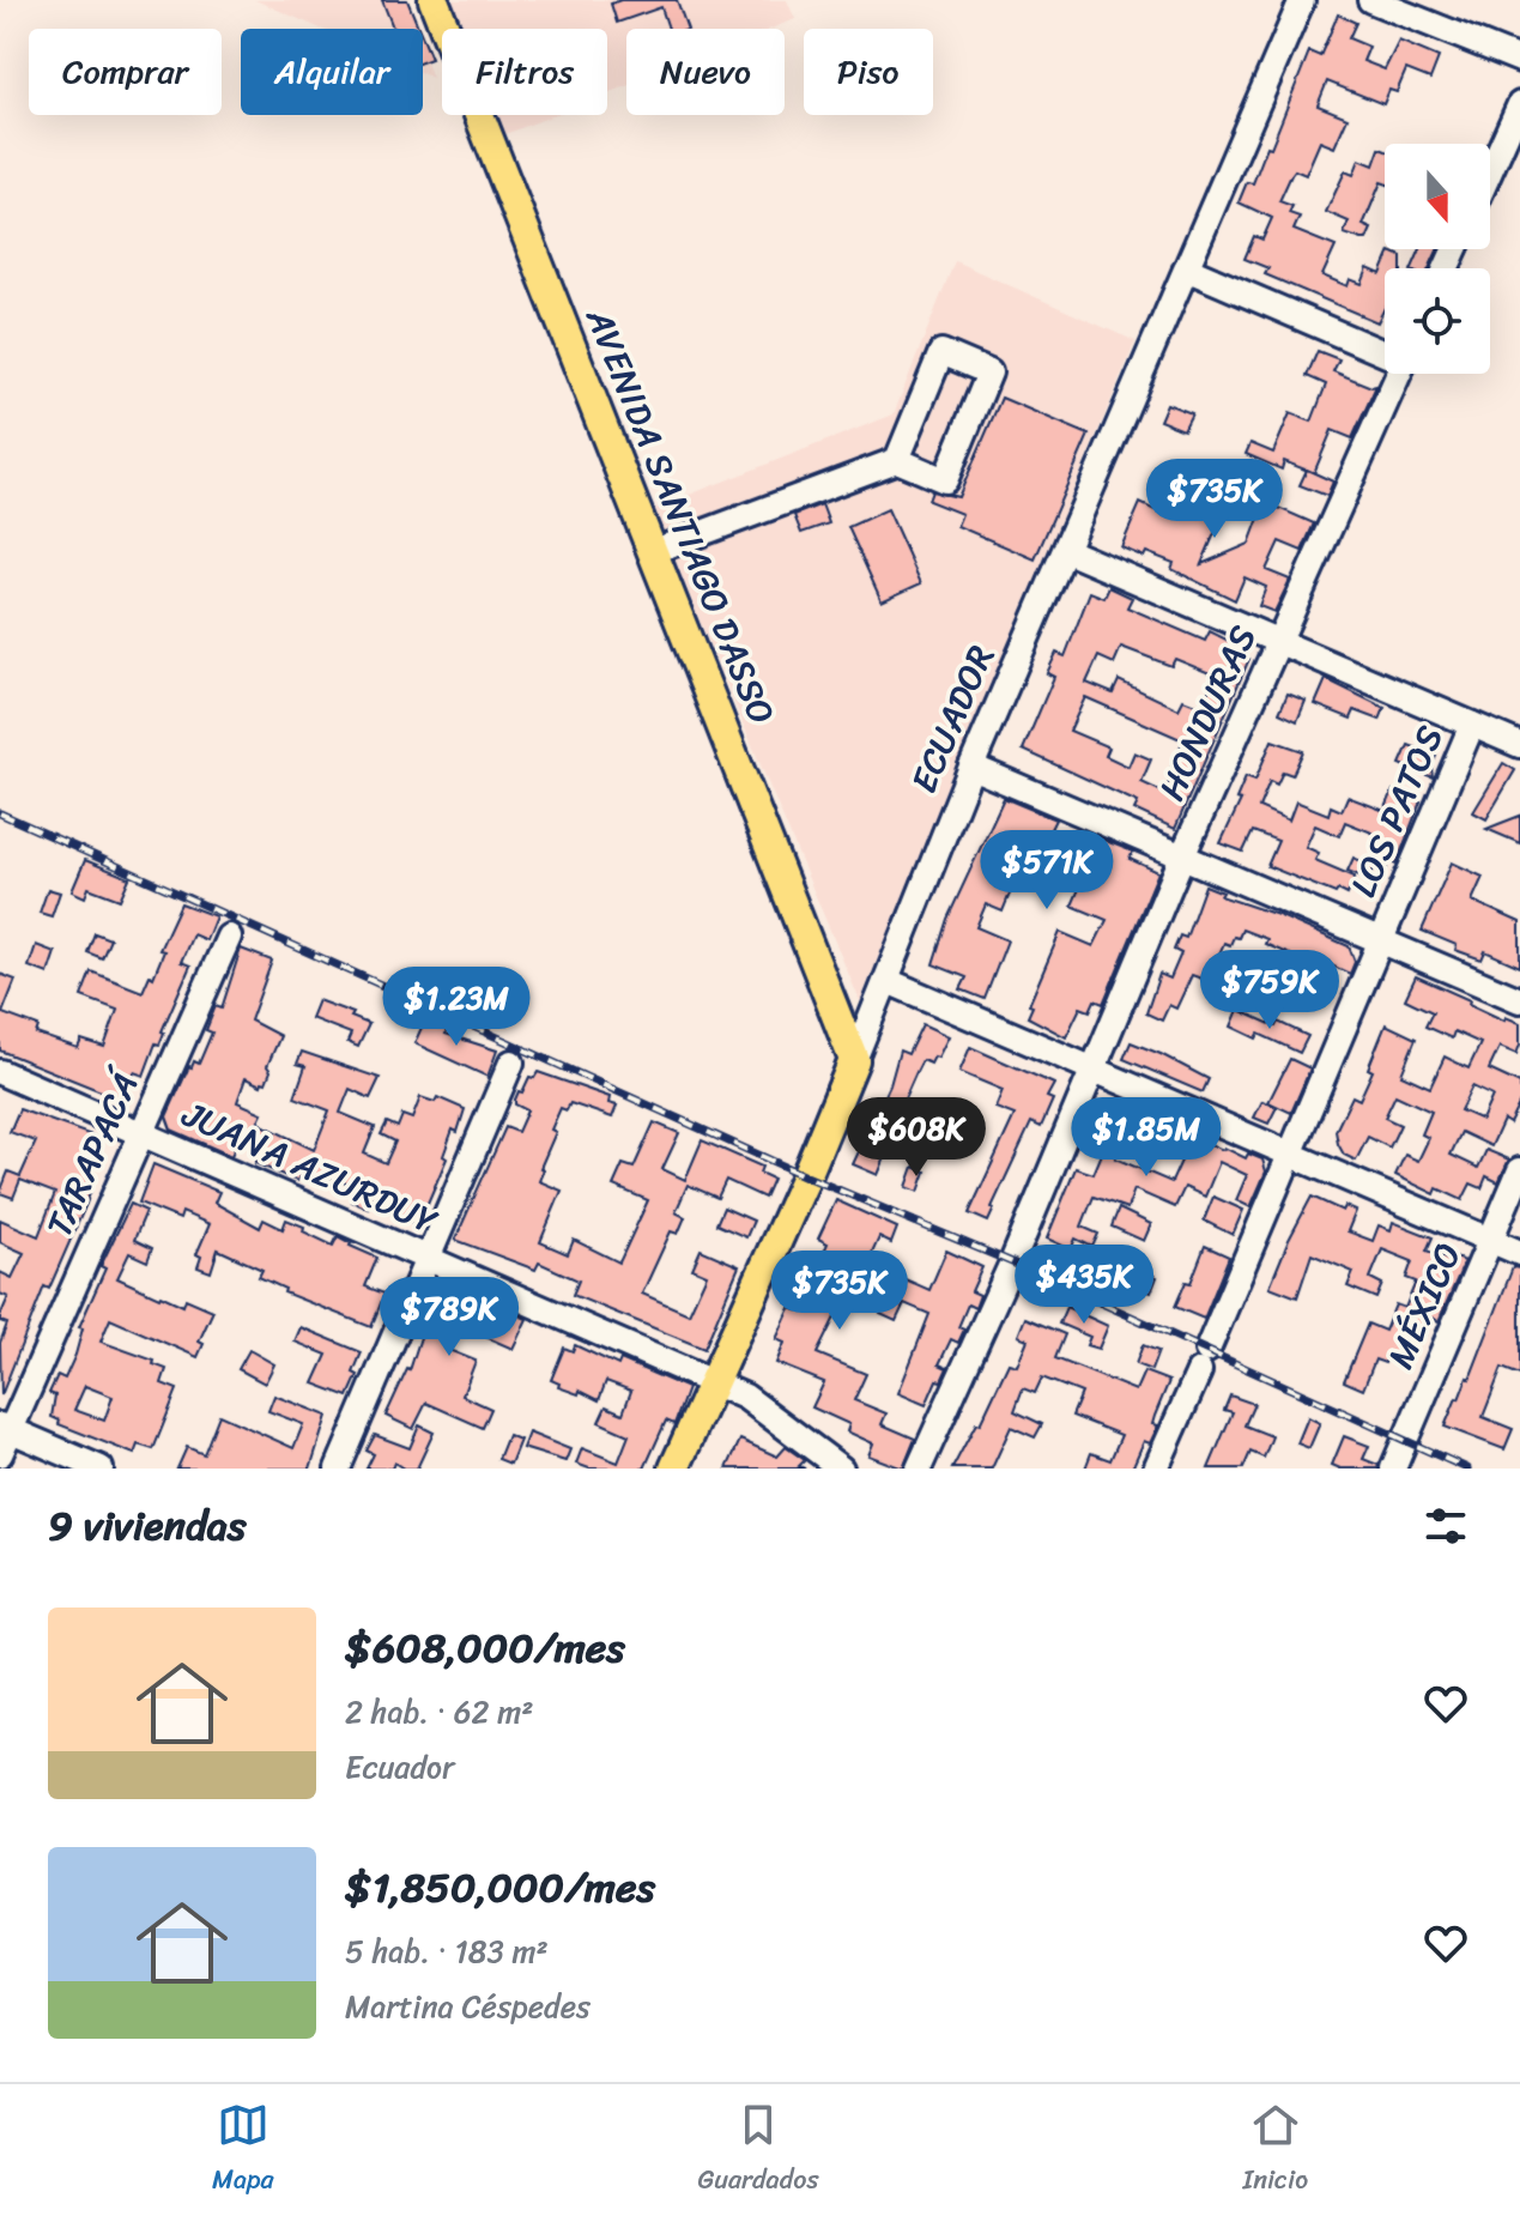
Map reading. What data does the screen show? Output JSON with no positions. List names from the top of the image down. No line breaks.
{"streets":{"main road":["AVENIDA SANTIAGO DASSO","ECUADOR"],"street":["HONDURAS","LOS PATOS","TARAPACÁ","JUANA AZURDUY","MÉXICO"]},"crossings":[["AVENIDA SANTIAGO DASSO","ECUADOR"],["ECUADOR","JUANA AZURDUY"],["TARAPACÁ","JUANA AZURDUY"]],"north":"bottom","page":{"chip":["Comprar","Alquilar","Filtros","Nuevo","Piso"],"price":["$735K","$571K","$759K","$1.23M","$608K","$1.85M","$435K","$735K","$789K"],"heading":"9 viviendas","list":[{"name":"$608,000/mes","note":"2 hab. · 62 m² · Ecuador"},{"name":"$1,850,000/mes","note":"5 hab. · 183 m² · Martina Céspedes"}],"tabs":["Mapa","Guardados","Inicio"]}}
